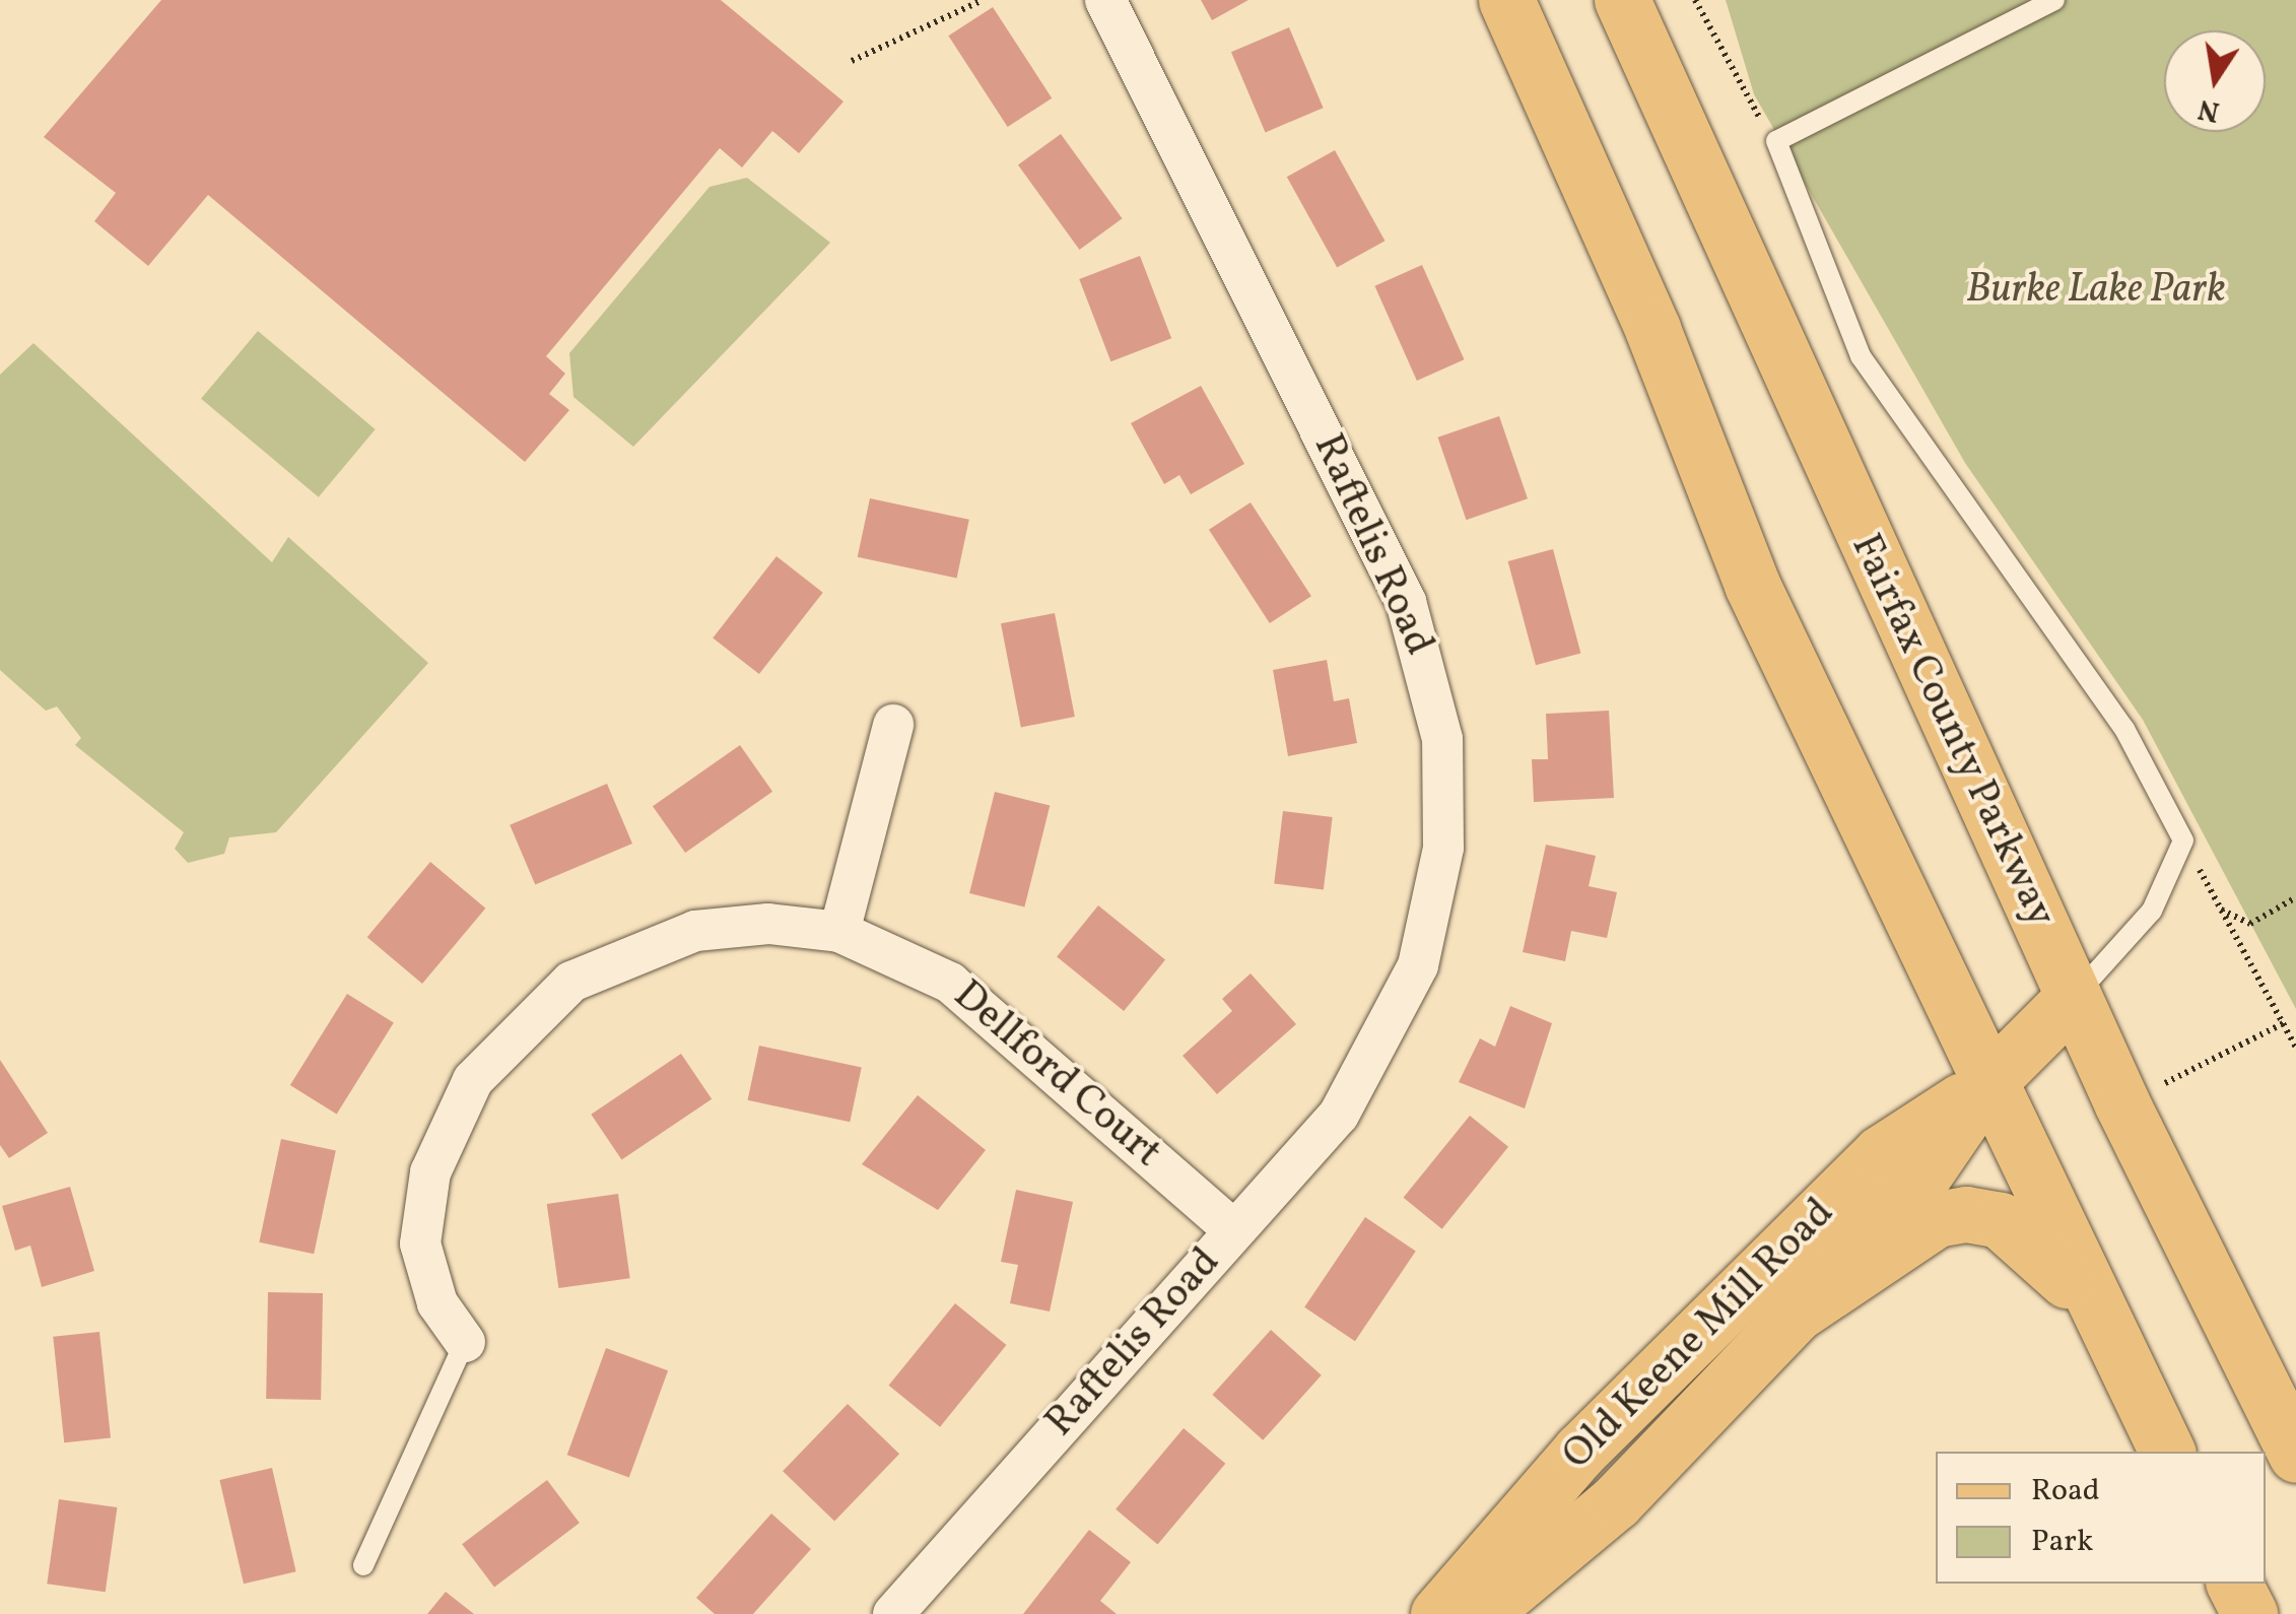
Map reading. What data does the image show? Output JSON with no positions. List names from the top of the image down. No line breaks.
{"streets":{"main road":["Fairfax County Parkway","Old Keene Mill Road"],"street":["Raftelis Road","Dellford Court"]},"crossings":[["Raftelis Road","Dellford Court"],["Fairfax County Parkway","Old Keene Mill Road"]],"parks":["Burke Lake Park"],"legend":["Road","Park"],"north":"bottom"}
